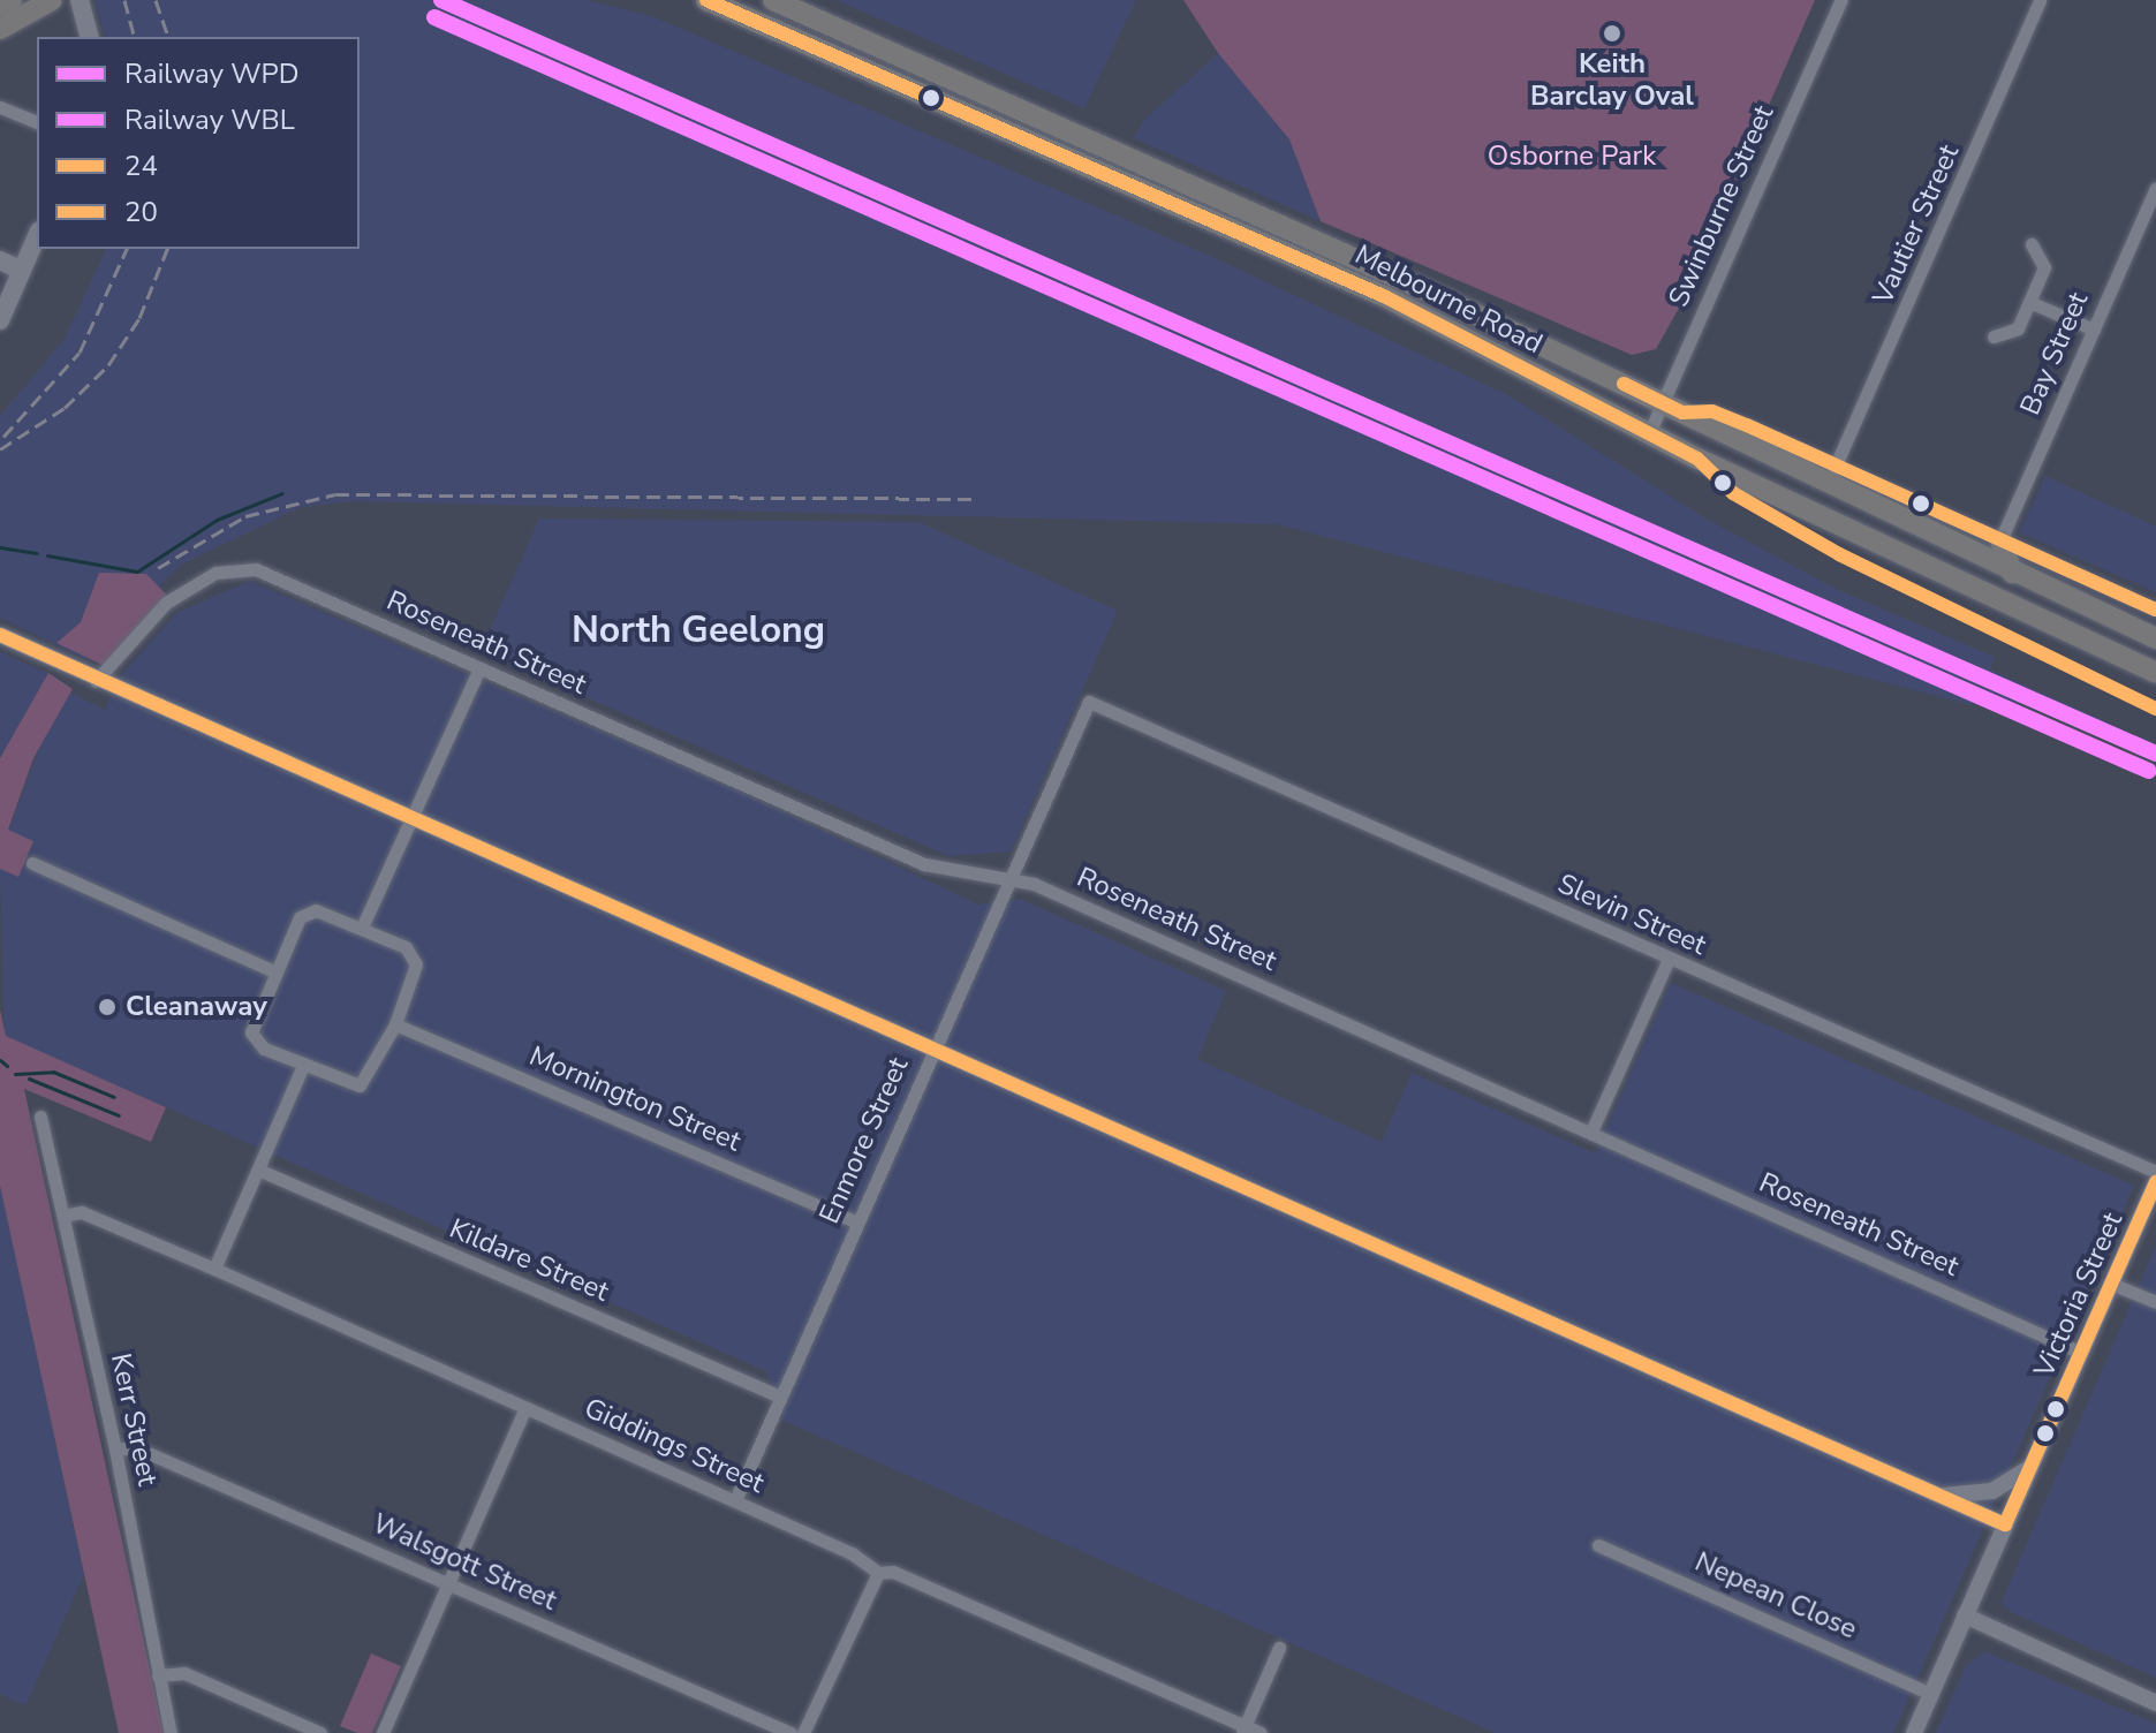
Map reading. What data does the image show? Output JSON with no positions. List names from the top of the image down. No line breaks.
{"streets":{"highway":["Melbourne Road"],"street":["Swinburne Street","Vautier Street","Bay Street","Roseneath Street","Slevin Street","Mornington Street","Enmore Street","Kildare Street","Victoria Street","Kerr Street","Giddings Street","Walsgott Street","Nepean Close"]},"crossings":[["Swinburne Street","Melbourne Road"],["Roseneath Street","Enmore Street"],["Roseneath Street","Victoria Street"],["Slevin Street","Enmore Street"],["Mornington Street","Enmore Street"],["Enmore Street","Kildare Street"],["Enmore Street","Giddings Street"],["Victoria Street","Nepean Close"],["Kerr Street","Giddings Street"],["Kerr Street","Walsgott Street"]],"districts":["North Geelong"],"parks":["Osborne Park"],"places":["Keith Barclay Oval","Cleanaway"],"lines":["rail line WPD","transit line 20","rail line WBL","transit line 24"],"legend":["Railway WPD","Railway WBL","24","20"]}
